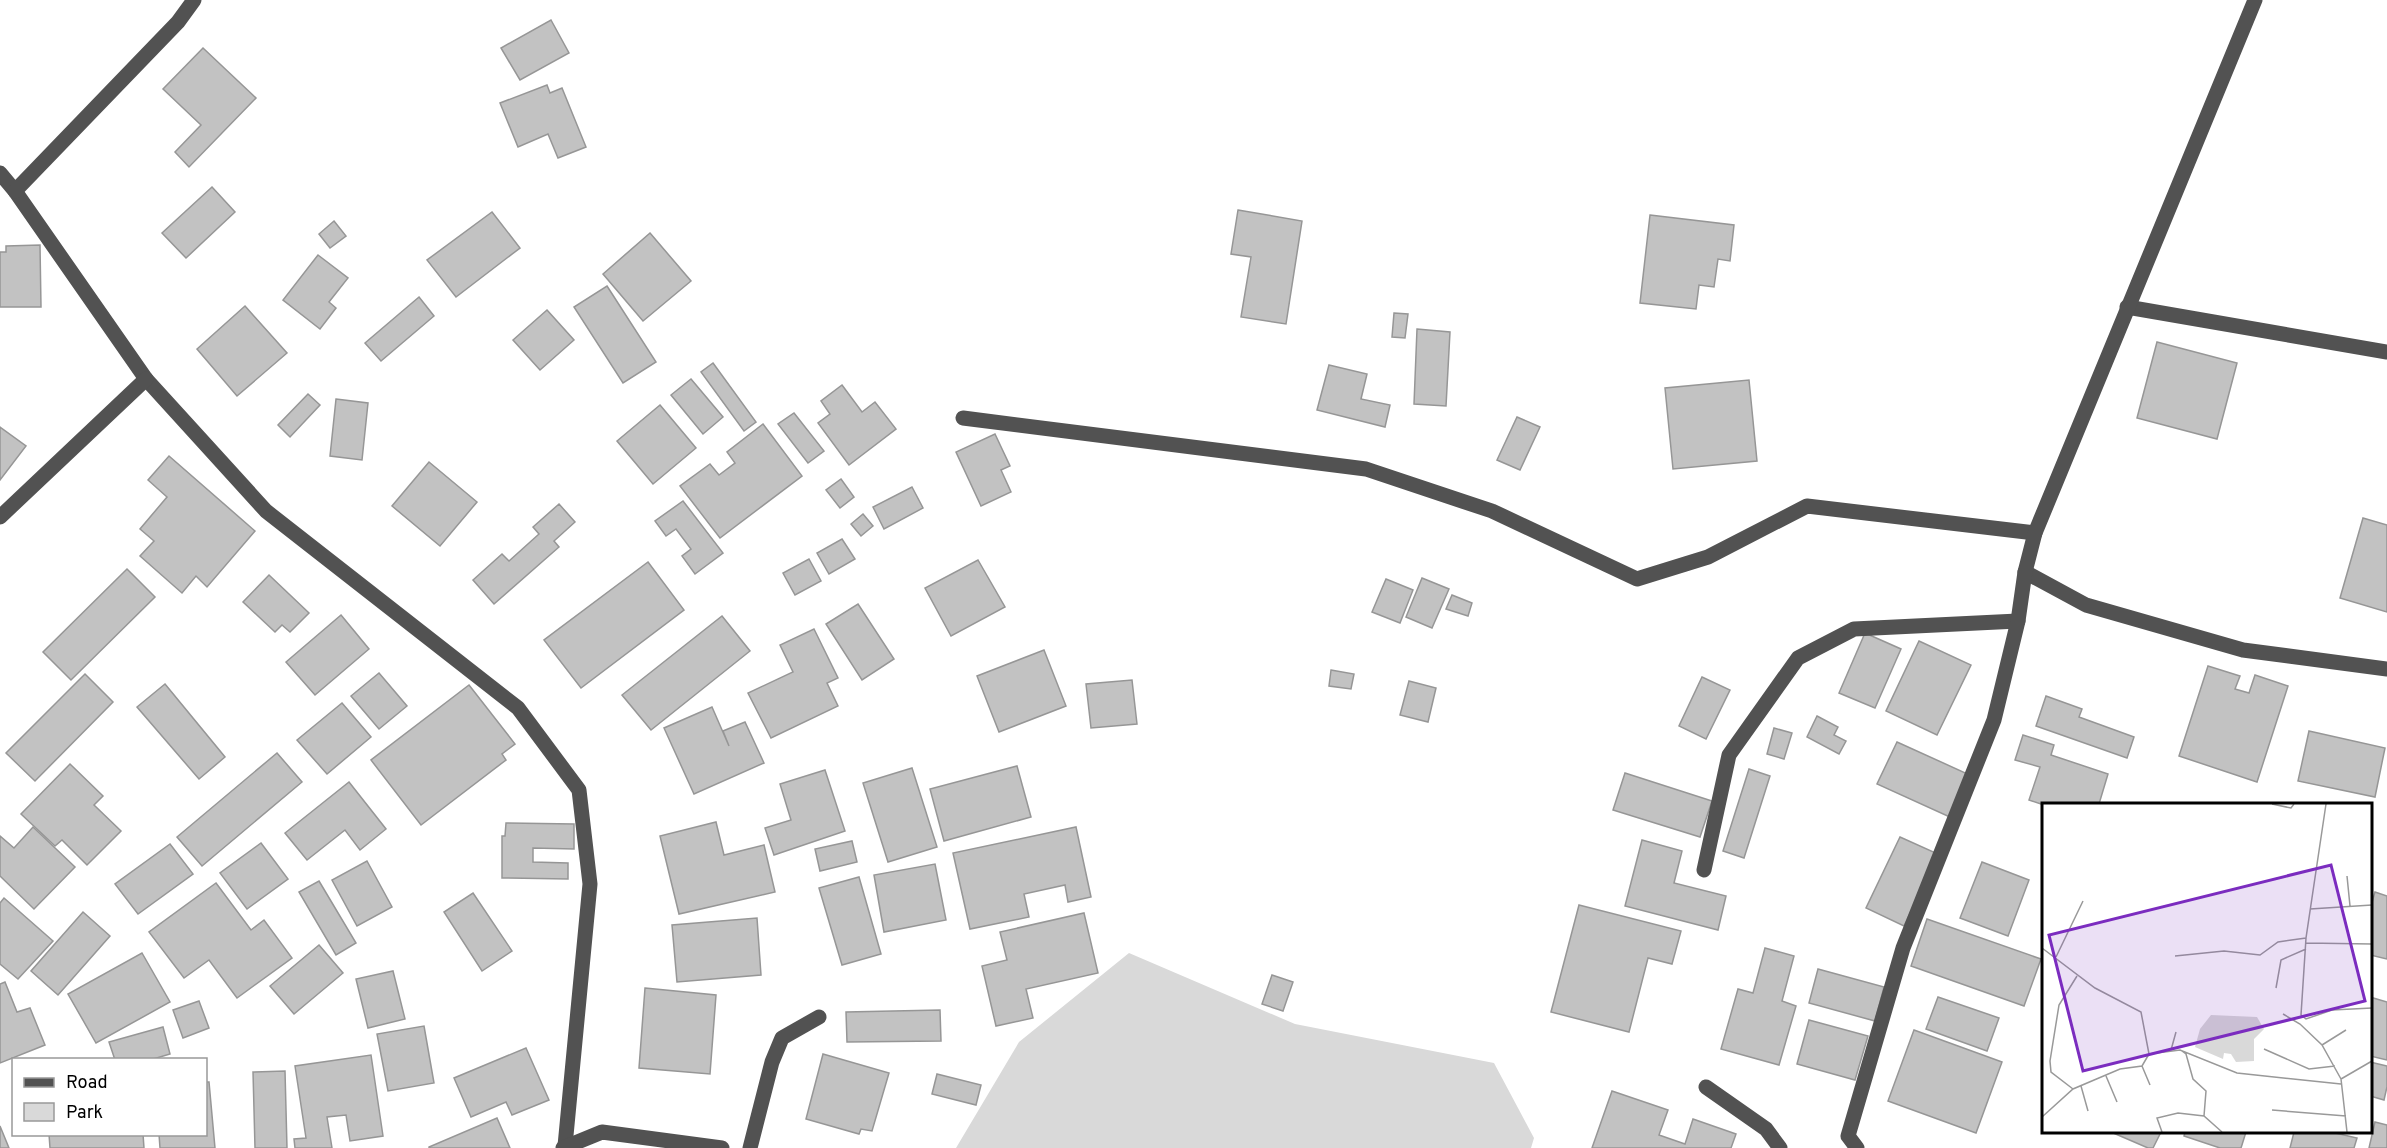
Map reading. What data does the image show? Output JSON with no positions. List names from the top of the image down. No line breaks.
{"legend":["Road","Park"]}
